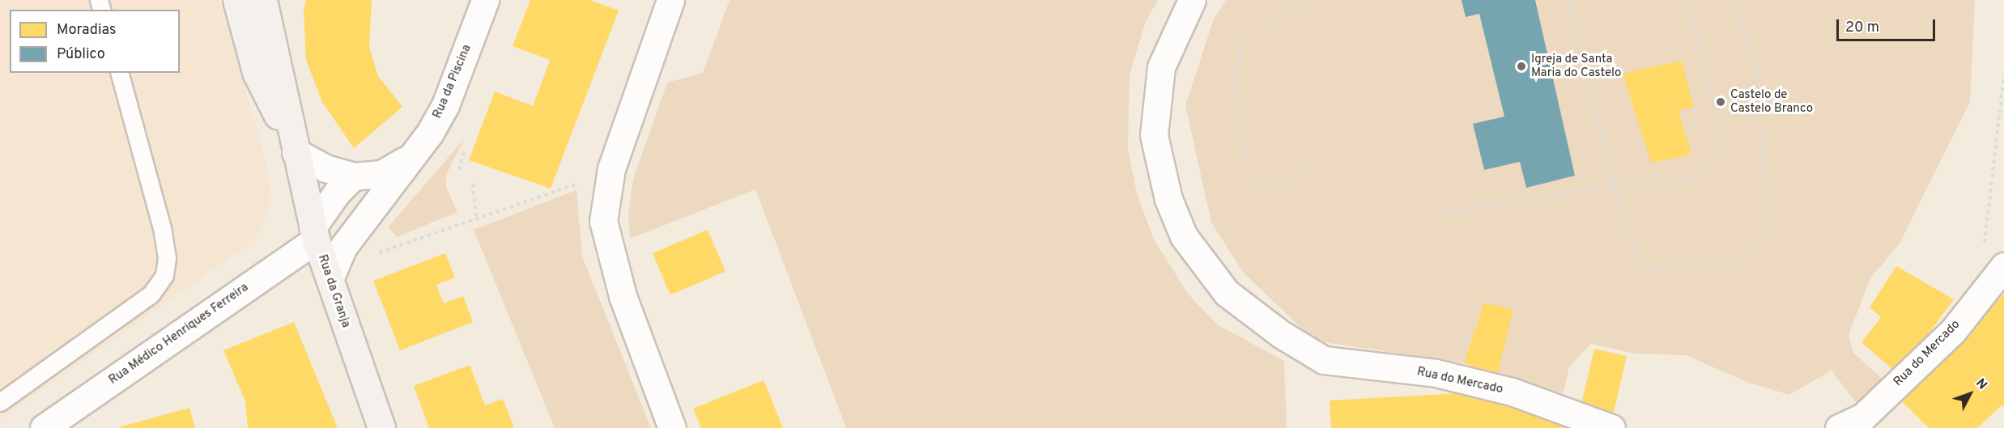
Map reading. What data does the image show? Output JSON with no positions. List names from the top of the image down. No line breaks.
{"streets":{"main road":["Rua da Granja"],"street":["Rua da Piscina","Rua Médico Henriques Ferreira","Rua do Mercado"]},"crossings":[["Rua da Piscina","Rua da Granja"],["Rua da Granja","Rua Médico Henriques Ferreira"]],"places":["Igreja de Santa Maria do Castelo","Castelo de Castelo Branco"],"legend":["Moradias","Público"],"scale_bar":"20 m","north":"top right"}
